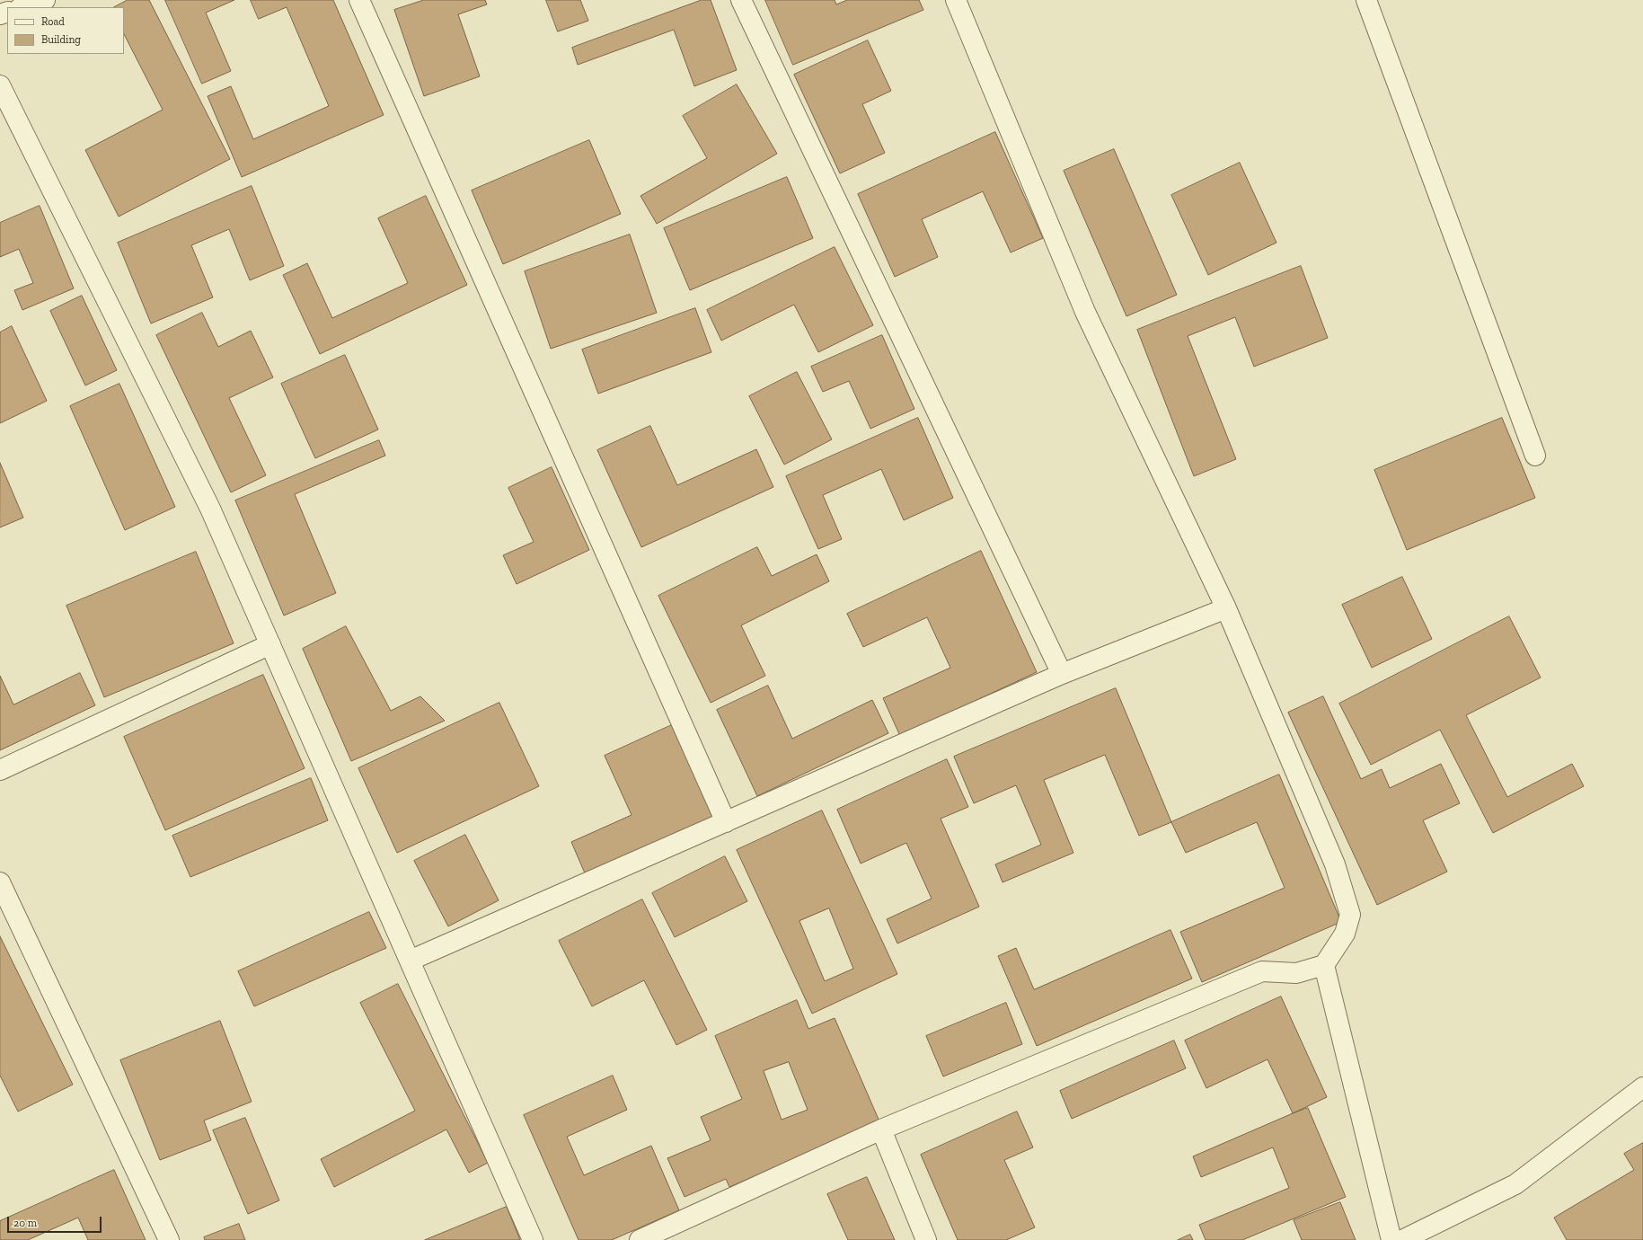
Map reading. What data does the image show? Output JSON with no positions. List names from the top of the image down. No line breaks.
{"legend":["Road","Building"],"scale_bar":"20 m"}
